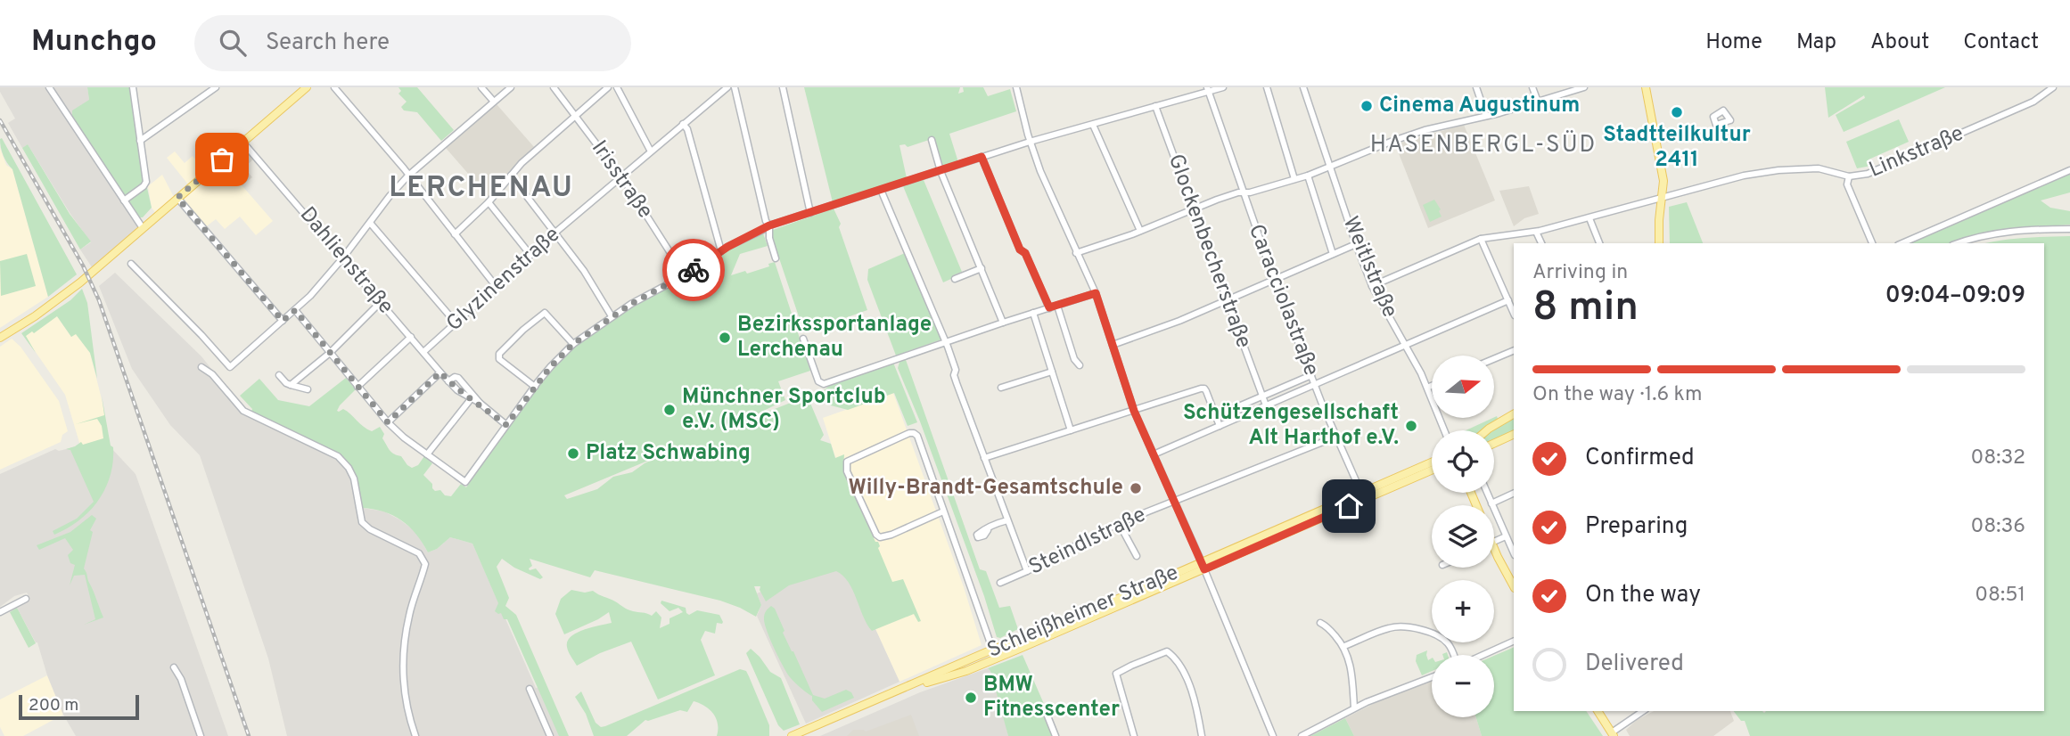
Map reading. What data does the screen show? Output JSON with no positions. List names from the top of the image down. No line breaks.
{"streets":{"main road":["Schleißheimer Straße"],"street":["Linkstraße","Irisstraße","Glockenbecherstraße","Dahlienstraße","Weitlstraße","Glyzinenstraße","Caracciolastraße","Steindlstraße"]},"crossings":[["Linkstraße","Weitlstraße"],["Irisstraße","Glyzinenstraße"],["Dahlienstraße","Glyzinenstraße"],["Caracciolastraße","Steindlstraße"],["Caracciolastraße","Schleißheimer Straße"]],"districts":["HASENBERGL-SÜD","LERCHENAU"],"places":["Cinema Augustinum","Stadtteilkultur 2411","Bezirkssportanlage Lerchenau","Münchner Sportclub e.V. (MSC)","Schützengesellschaft Alt Harthof e.V.","Platz Schwabing","Willy-Brandt-Gesamtschule","BMW Fitnesscenter"],"scale_bar":"200 m","north":"right","page":{"header":"Munchgo","search":"Search here","nav":["Home","Map","About","Contact"],"heading":["8 min","Arriving in","09:04–09:09"],"bar":"On the way · 1.6 km","map_buttons":["+","−"],"list":[["Confirmed","08:32"],["Preparing","08:36"],["On the way","08:51"],"Delivered"],"scale":"200 m"}}
